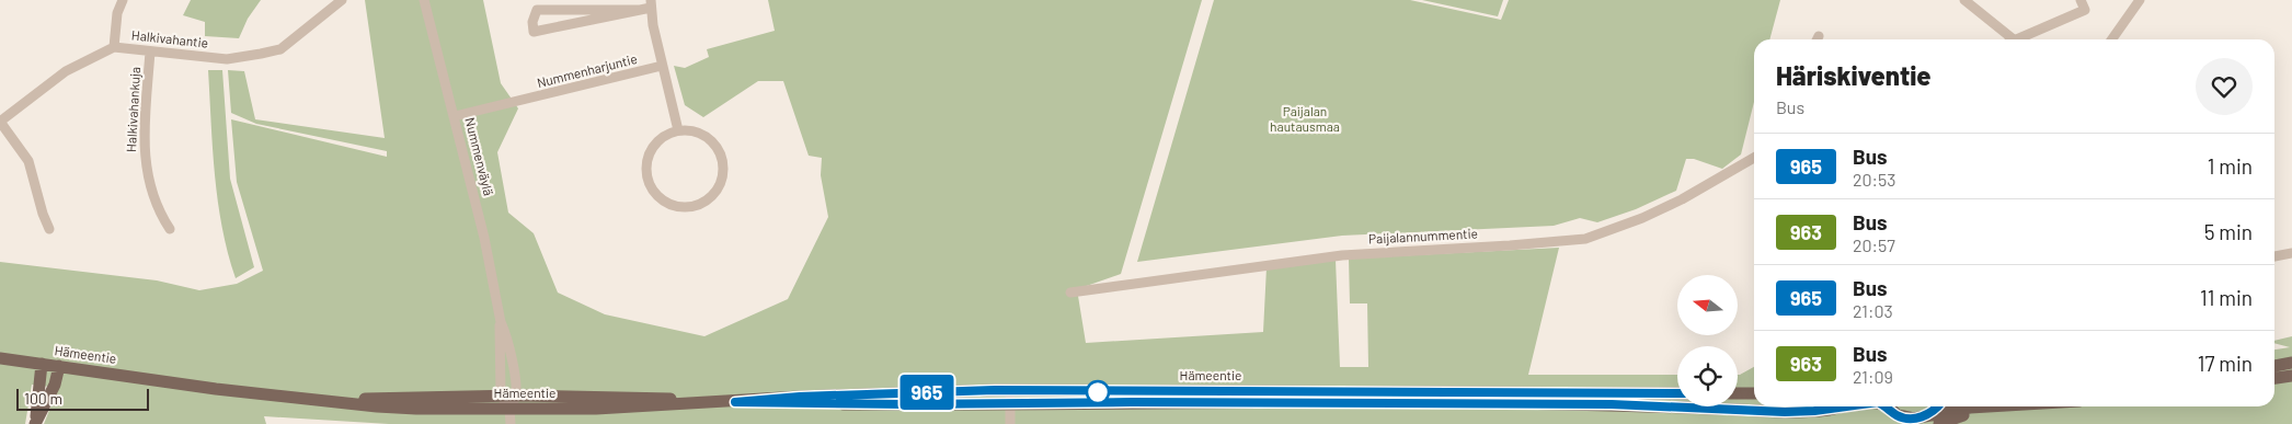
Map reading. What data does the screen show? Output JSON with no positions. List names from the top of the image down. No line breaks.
{"streets":{"main road":["Hämeentie"],"street":["Halkivahantie","Nummenharjuntie","Halkivahankuja","Nummenväylä","Paijalannummentie"]},"crossings":[["Halkivahantie","Halkivahankuja"],["Nummenharjuntie","Nummenväylä"],["Nummenväylä","Hämeentie"]],"parks":["Paijalan hautausmaa"],"lines":["bus line 965"],"scale_bar":"100 m","north":"left","page":{"on_map":"965","heading":["Häriskiventie","Bus"],"list":[{"mark":"965","name":"Bus","note":"20:53","value":"1 min"},{"mark":"963","name":"Bus","note":"20:57","value":"5 min"},{"mark":"965","name":"Bus","note":"21:03","value":"11 min"},{"mark":"963","name":"Bus","note":"21:09","value":"17 min"}],"scale":"100 m"}}
